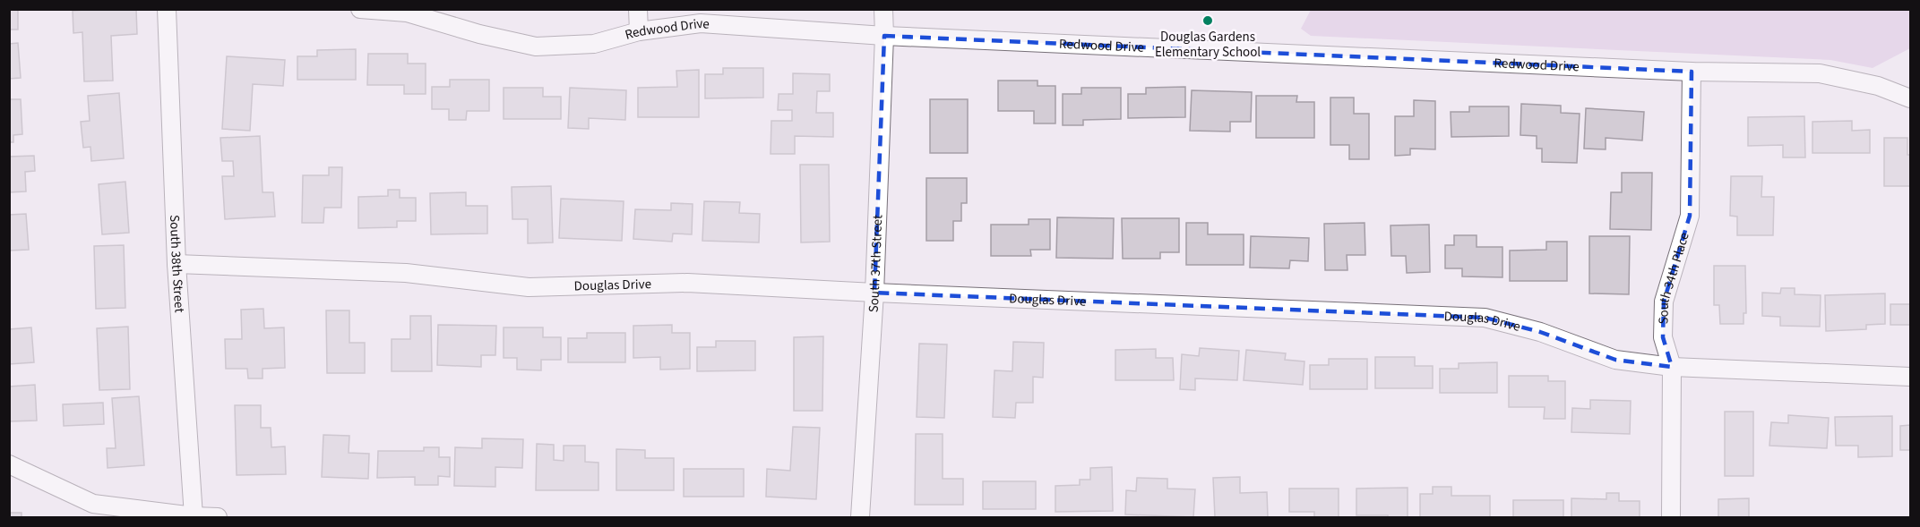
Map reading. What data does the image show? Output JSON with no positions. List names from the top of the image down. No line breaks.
{"streets":{"street":["Redwood Drive","South 38th Street","South 37th Street","South 34th Place","Douglas Drive"]},"crossings":[["Redwood Drive","South 37th Street"],["Redwood Drive","South 34th Place"],["South 38th Street","Douglas Drive"],["South 37th Street","Douglas Drive"],["South 34th Place","Douglas Drive"]],"places":["Douglas Gardens Elementary School"]}
